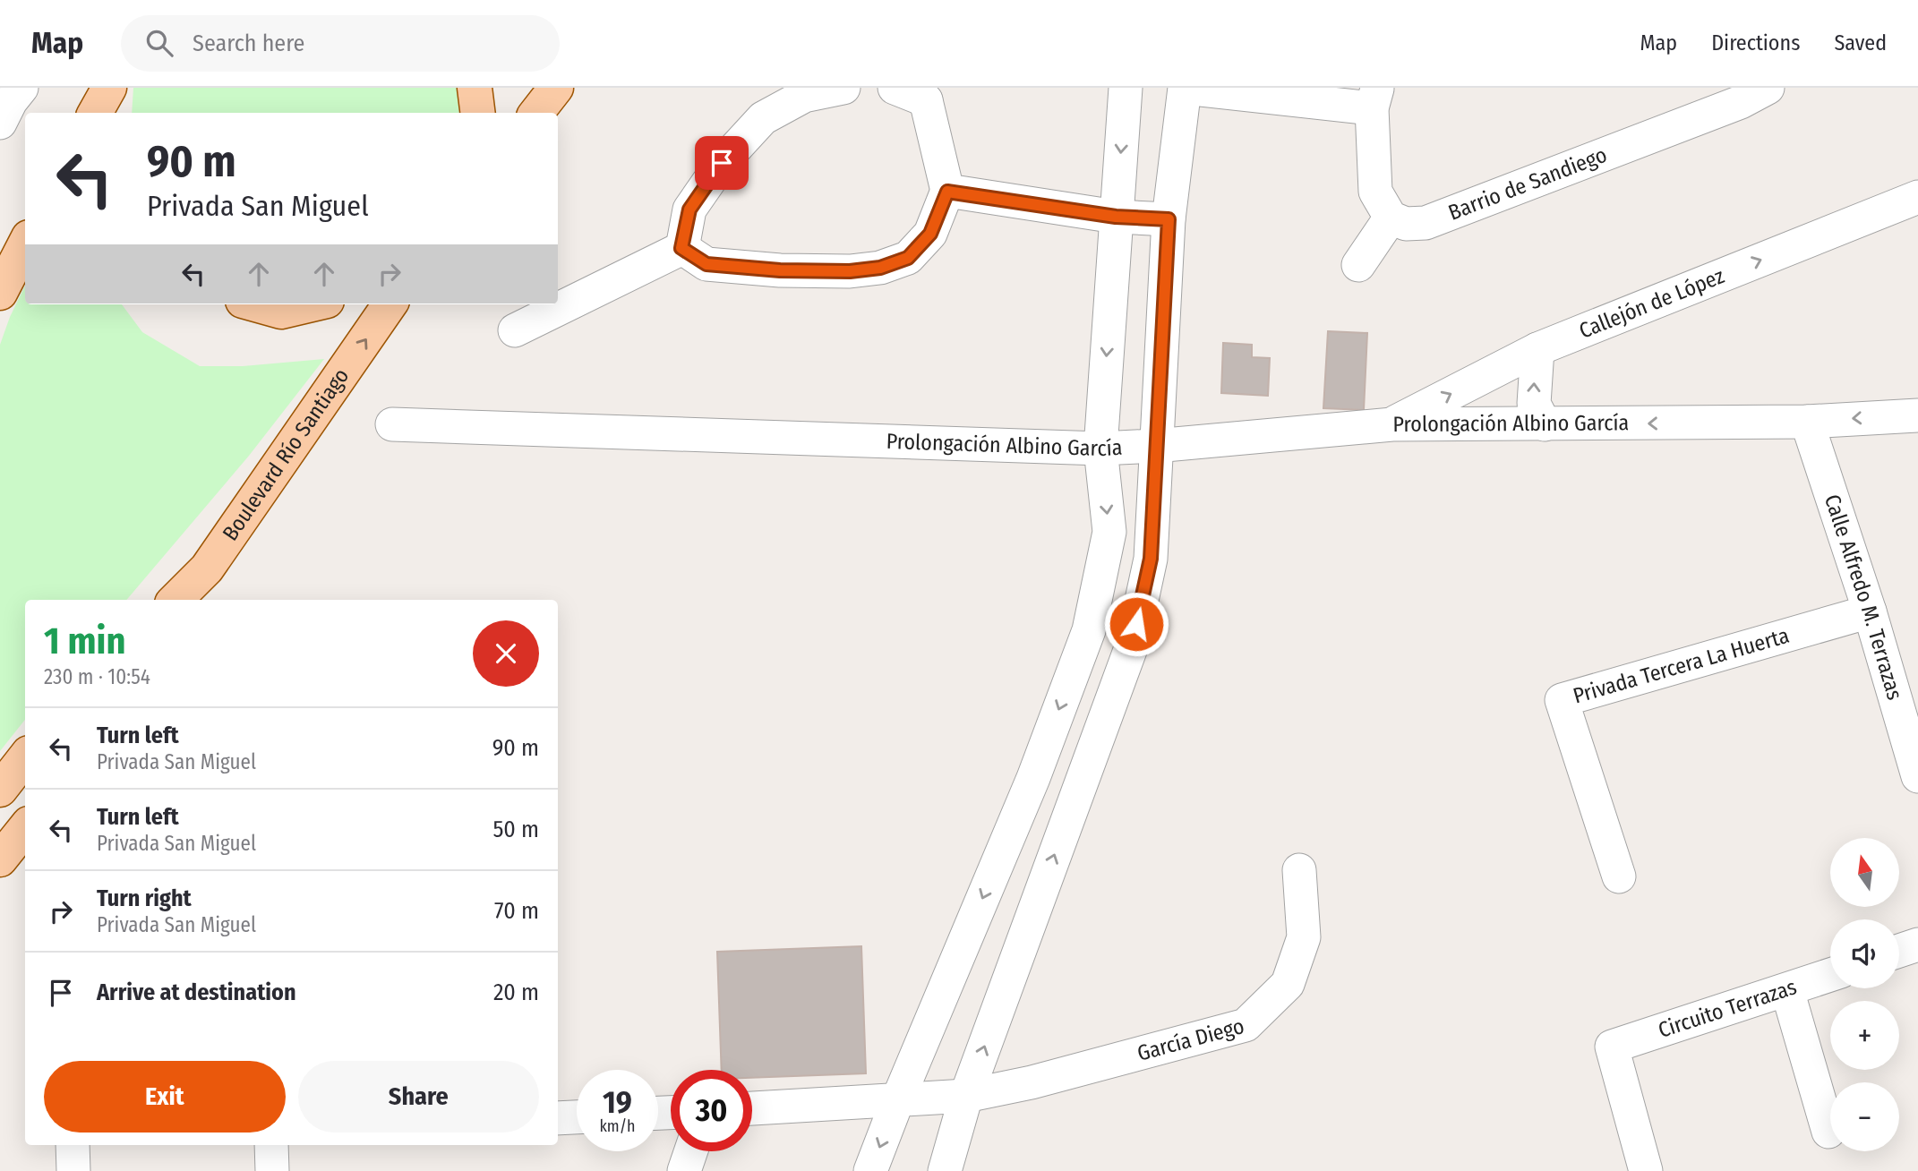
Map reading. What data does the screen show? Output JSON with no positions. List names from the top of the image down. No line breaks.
{"streets":{"main road":["Boulevard Río Santiago"],"street":["Barrio de Sandiego","Callejón de López","Prolongación Albino García","Calle Alfredo M. Terrazas","Privada Tercera La Huerta","Circuito Terrazas","García Diego"]},"crossings":[["Callejón de López","Prolongación Albino García"],["Prolongación Albino García","Calle Alfredo M. Terrazas"],["Calle Alfredo M. Terrazas","Privada Tercera La Huerta"]],"one_way":["Callejón de López","Boulevard Río Santiago"],"north":"top","page":{"header":"Map","search":"Search here","nav":["Map","Directions","Saved"],"turn":["90 m","Privada San Miguel"],"heading":["1 min","230 m · 10:54"],"list":[{"name":"Turn left","note":"Privada San Miguel","value":"90 m"},{"name":"Turn left","note":"Privada San Miguel","value":"50 m"},{"name":"Turn right","note":"Privada San Miguel","value":"70 m"},{"name":"Arrive at destination","value":"20 m"}],"map_buttons":["+","−"],"buttons":["Exit","Share"],"speed":"19 km/h","limit":"30"}}
